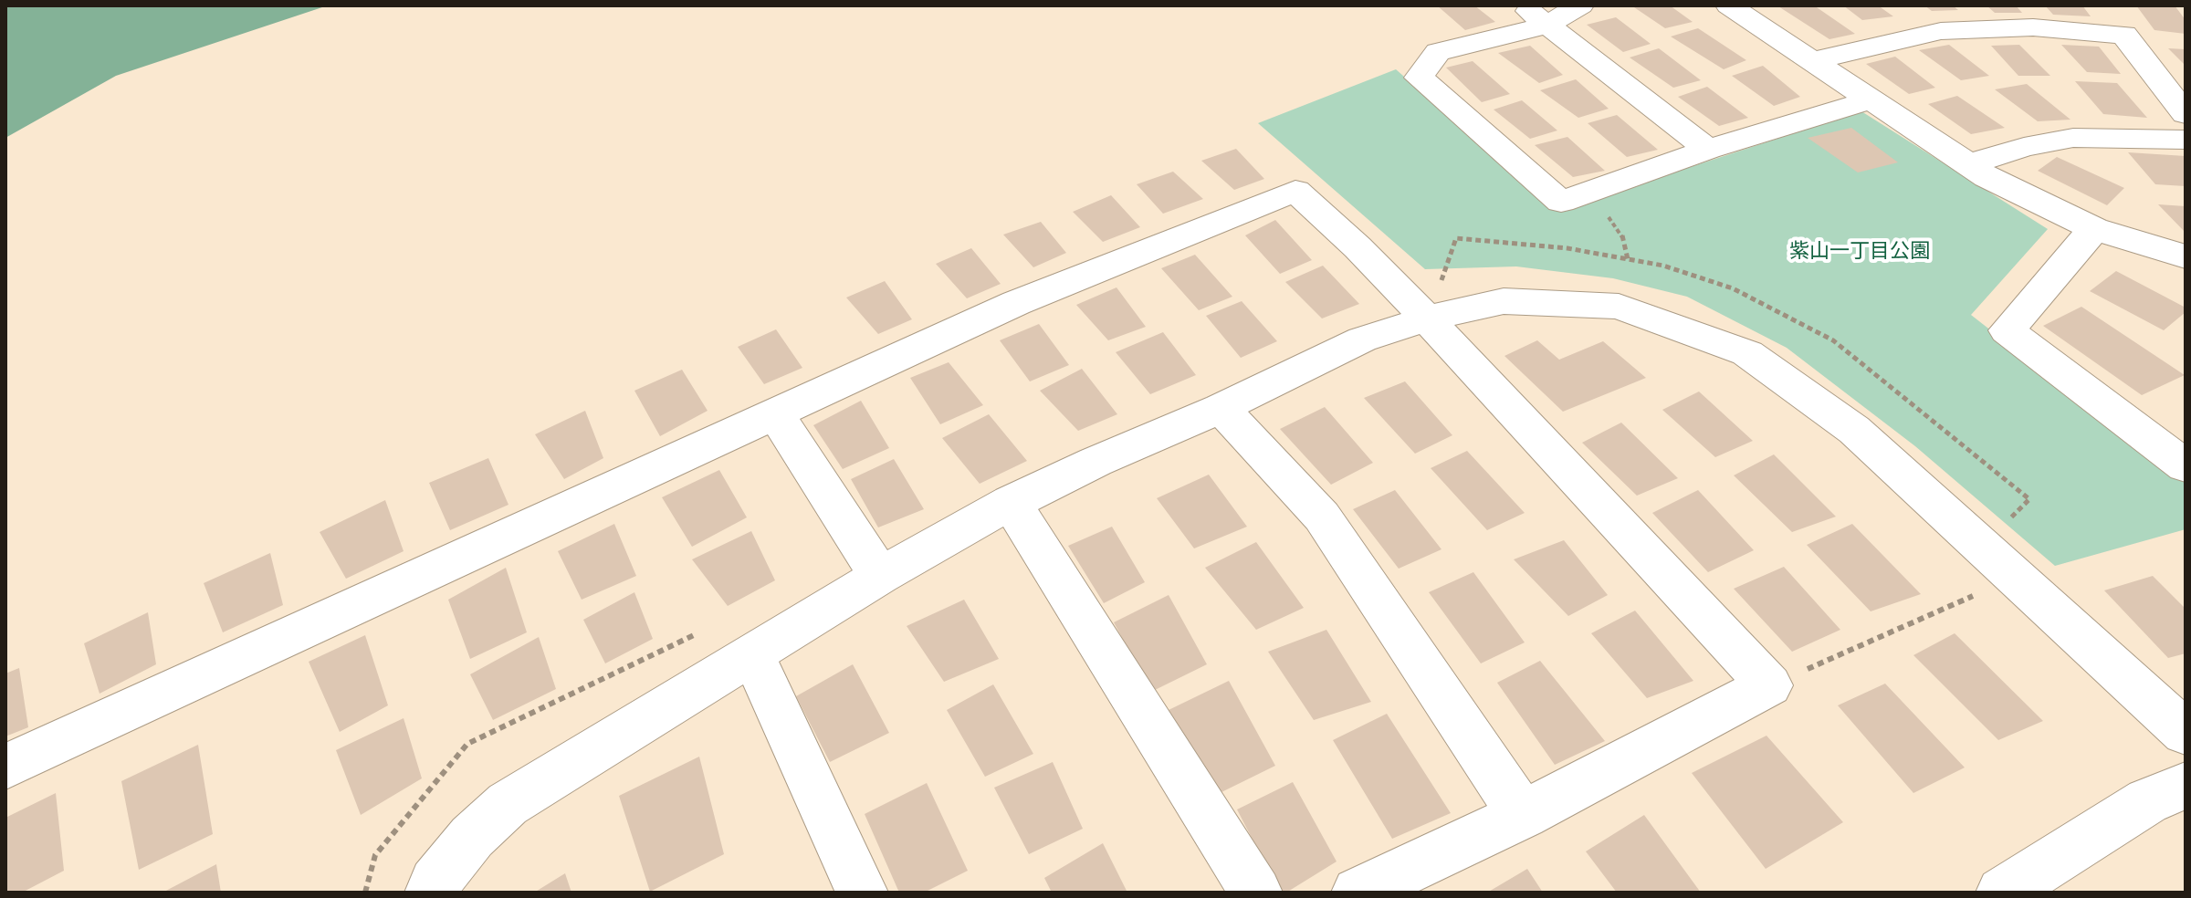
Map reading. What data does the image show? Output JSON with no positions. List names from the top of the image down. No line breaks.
{"parks":["紫山一丁目公園"]}
